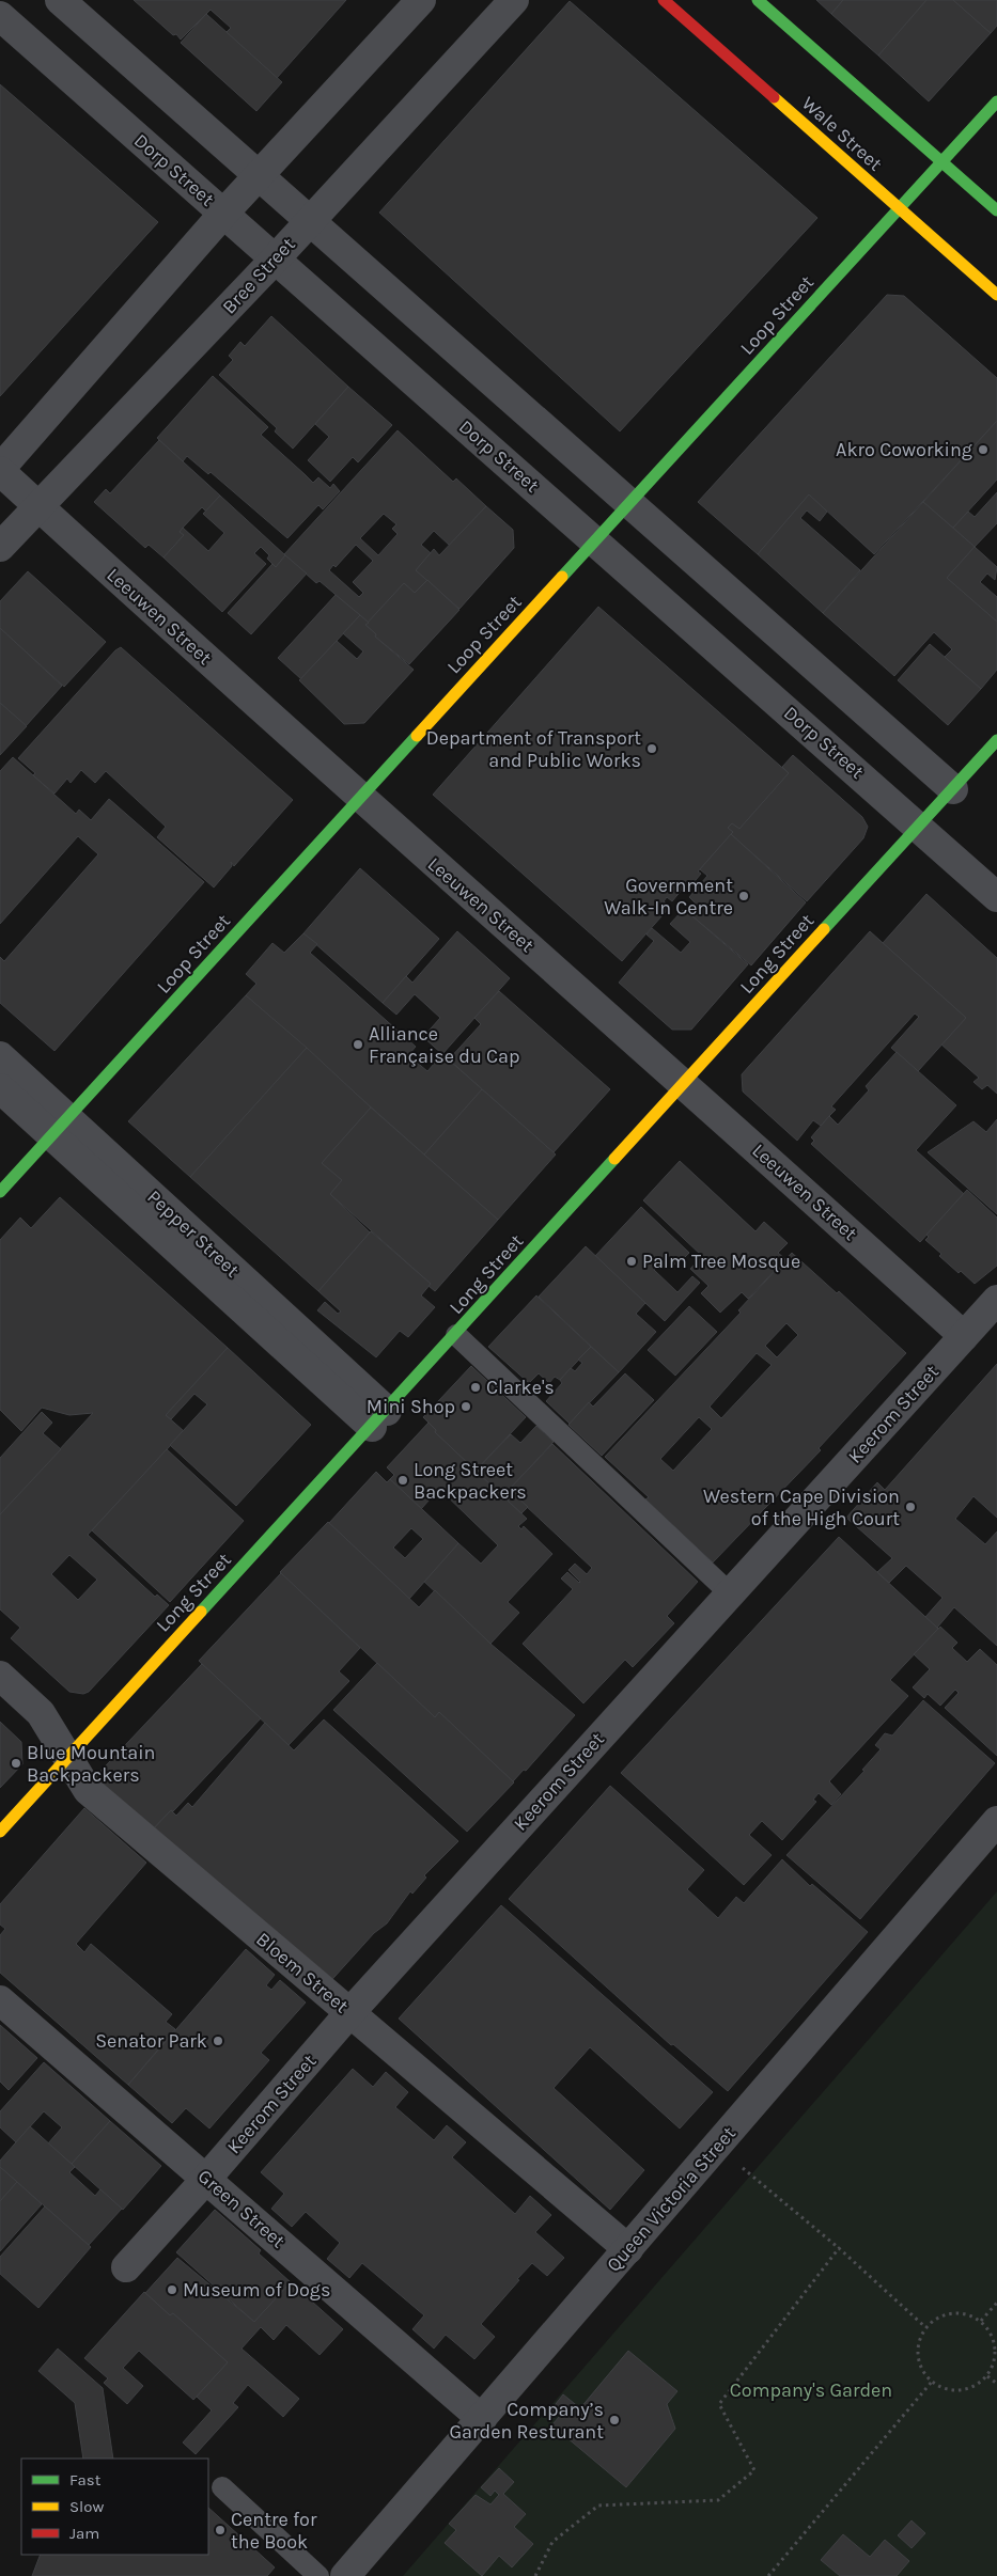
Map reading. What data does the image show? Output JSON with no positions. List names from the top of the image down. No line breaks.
{"streets":{"street":["Wale Street","Dorp Street","Bree Street","Loop Street","Leeuwen Street","Long Street","Pepper Street","Keerom Street","Bloem Street","Queen Victoria Street","Green Street"]},"crossings":[["Wale Street","Loop Street"],["Dorp Street","Bree Street"],["Dorp Street","Loop Street"],["Dorp Street","Long Street"],["Bree Street","Leeuwen Street"],["Loop Street","Leeuwen Street"],["Loop Street","Pepper Street"],["Leeuwen Street","Long Street"],["Leeuwen Street","Keerom Street"],["Long Street","Pepper Street"],["Long Street","Bloem Street"],["Keerom Street","Bloem Street"],["Keerom Street","Green Street"],["Bloem Street","Queen Victoria Street"],["Queen Victoria Street","Green Street"]],"parks":["Company's Garden"],"places":["Akro Coworking","Department of Transport and Public Works","Government Walk-In Centre","Alliance Française du Cap","Palm Tree Mosque","Clarke's","Mini Shop","Long Street Backpackers","Western Cape Division of the High Court","Blue Mountain Backpackers","Senator Park","Museum of Dogs","Company’s Garden Resturant","Centre for the Book"],"legend":["Fast","Slow","Jam"]}
